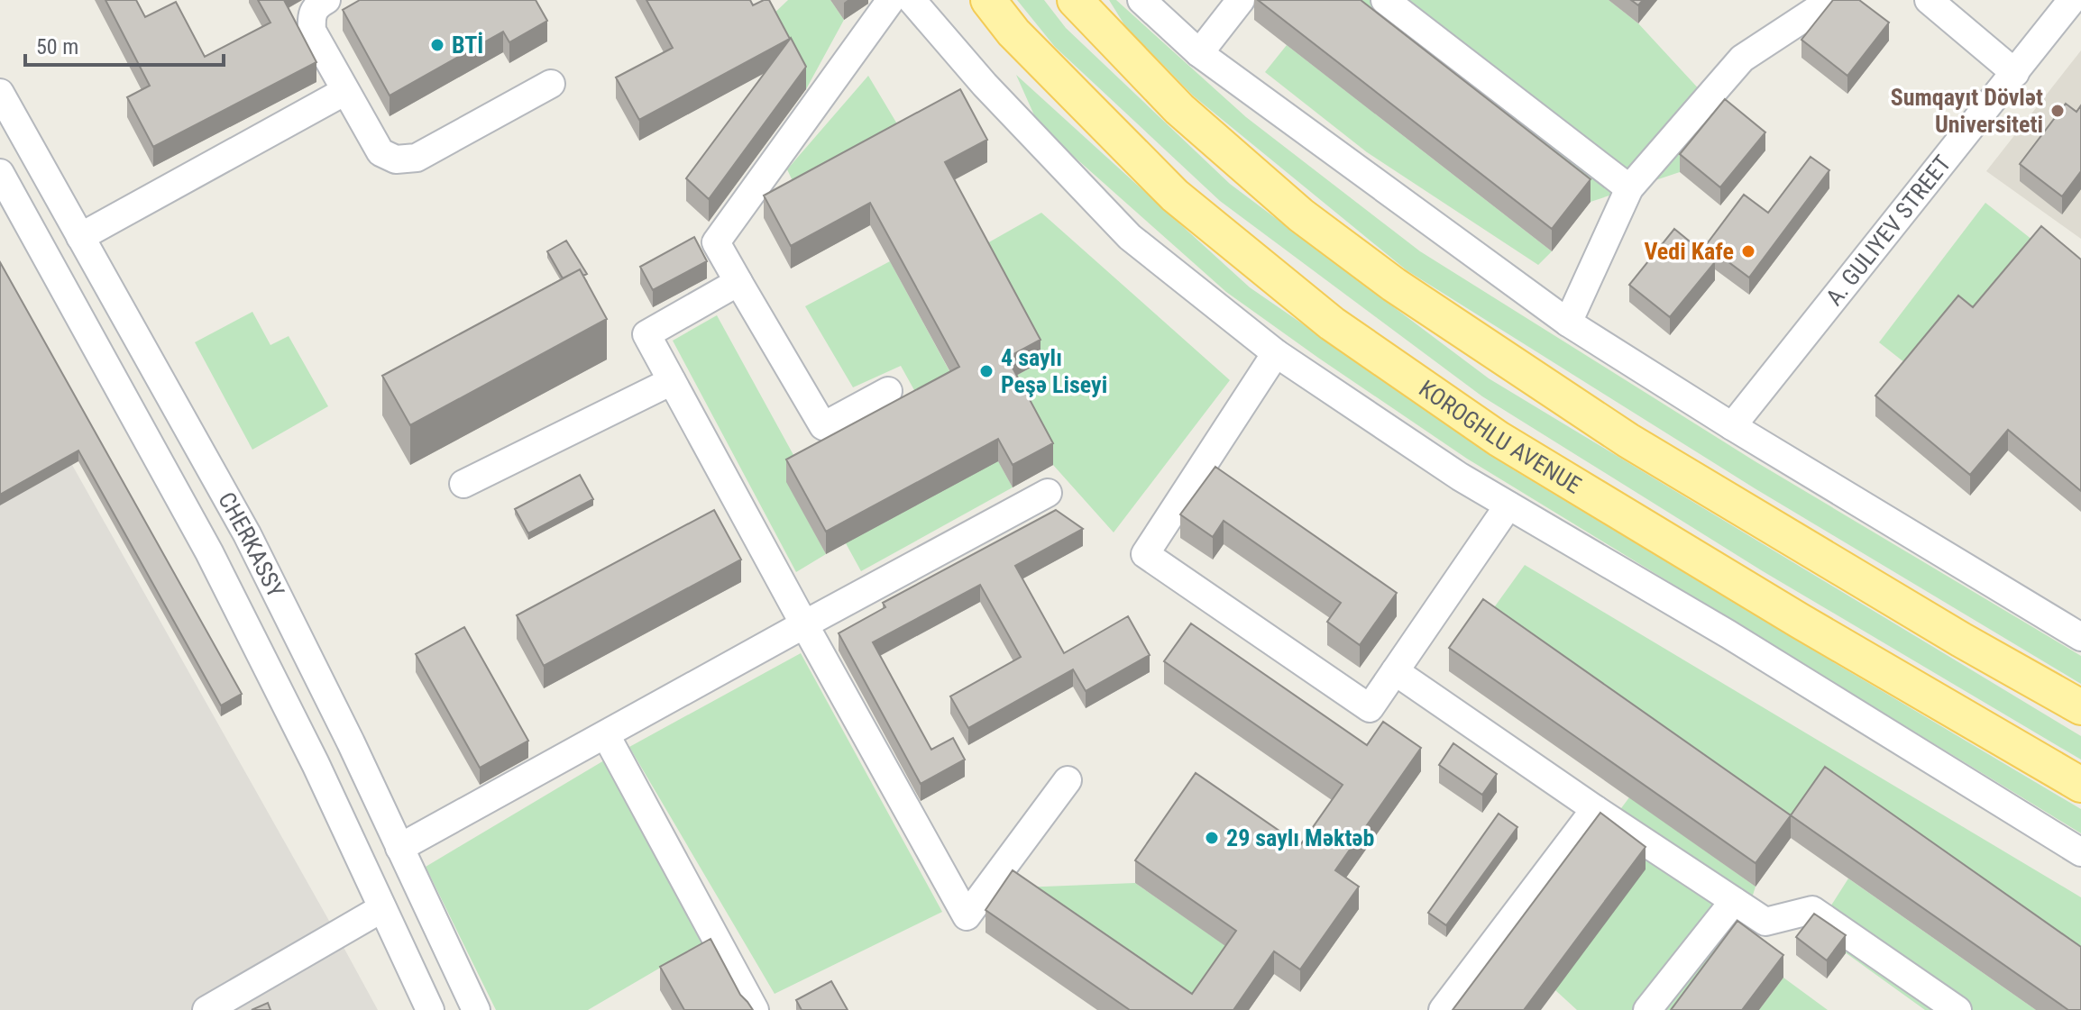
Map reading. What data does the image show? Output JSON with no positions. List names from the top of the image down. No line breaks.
{"streets":{"main road":["KOROGHLU AVENUE"],"street":["A. GULIYEV STREET","CHERKASSY"]},"places":["BTİ","Sumqayıt Dövlət Universiteti","Vedi Kafe","4 saylı Peşə Liseyi","29 saylı Məktəb"],"scale_bar":"50 m"}
